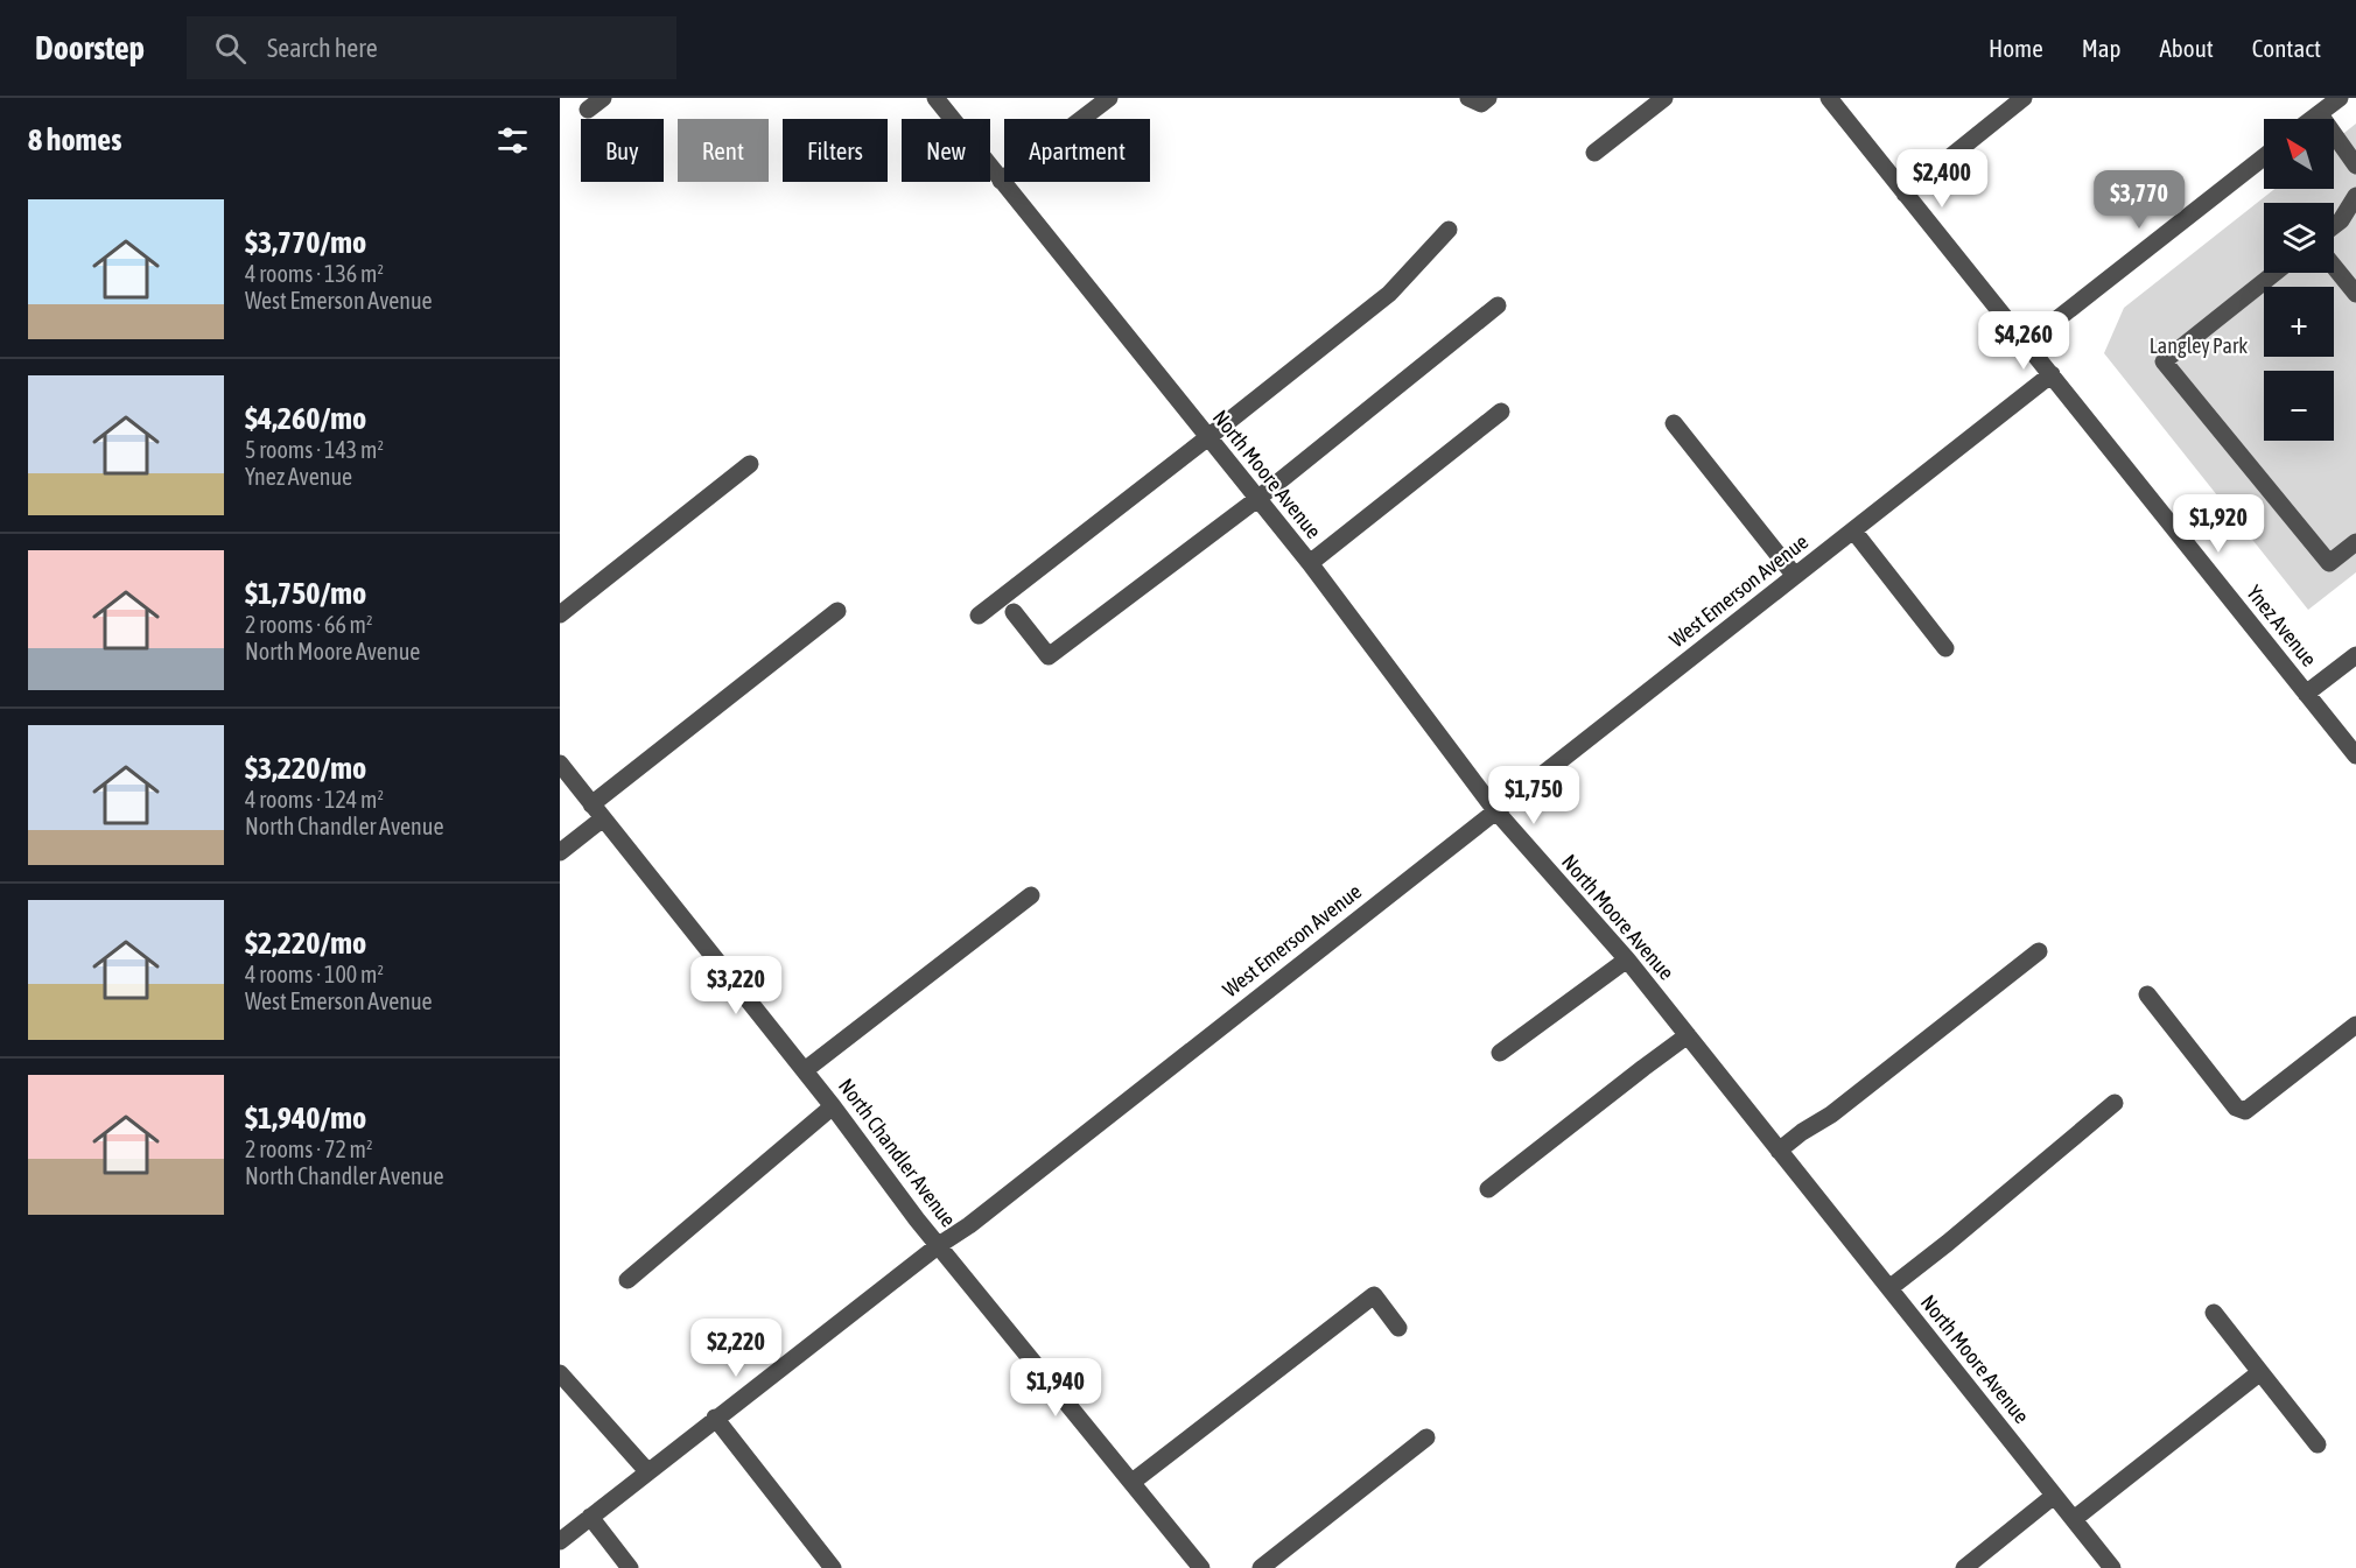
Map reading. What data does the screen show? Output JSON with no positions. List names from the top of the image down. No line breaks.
{"streets":{"street":["North Moore Avenue","West Emerson Avenue","Ynez Avenue","North Chandler Avenue"]},"crossings":[["North Moore Avenue","West Emerson Avenue"],["West Emerson Avenue","Ynez Avenue"],["West Emerson Avenue","North Chandler Avenue"]],"parks":["Langley Park"],"north":"top left","page":{"header":"Doorstep","search":"Search here","nav":["Home","Map","About","Contact"],"heading":"8 homes","map_buttons":["+","−"],"chip":["Buy","Rent","Filters","New","Apartment"],"price":["$2,400","$3,770","$4,260","$1,920","$1,750","$3,220","$2,220","$1,940"],"list":[{"name":"$3,770/mo","note":"4 rooms · 136 m² · West Emerson Avenue"},{"name":"$4,260/mo","note":"5 rooms · 143 m² · Ynez Avenue"},{"name":"$1,750/mo","note":"2 rooms · 66 m² · North Moore Avenue"},{"name":"$3,220/mo","note":"4 rooms · 124 m² · North Chandler Avenue"},{"name":"$2,220/mo","note":"4 rooms · 100 m² · West Emerson Avenue"},{"name":"$1,940/mo","note":"2 rooms · 72 m² · North Chandler Avenue"}]}}
